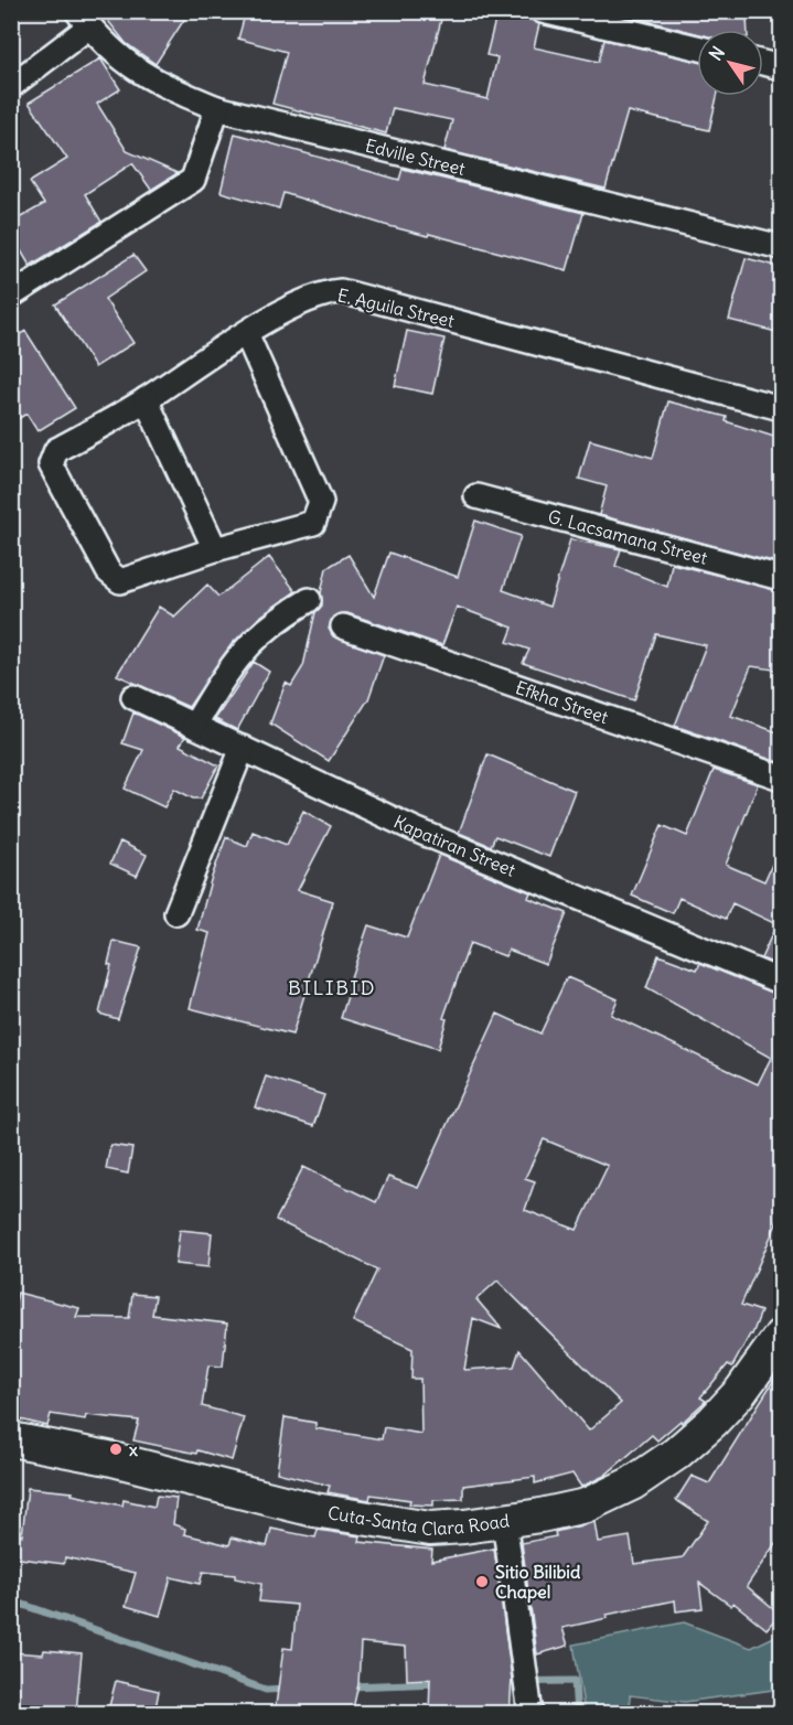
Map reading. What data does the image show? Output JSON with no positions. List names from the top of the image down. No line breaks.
{"streets":{"street":["Edville Street","E. Aguila Street","G. Lacsamana Street","Efkha Street","Kapatiran Street","Cuta-Santa Clara Road"]},"districts":["BILIBID"],"places":["x","Sitio Bilibid Chapel"],"north":"top left"}
